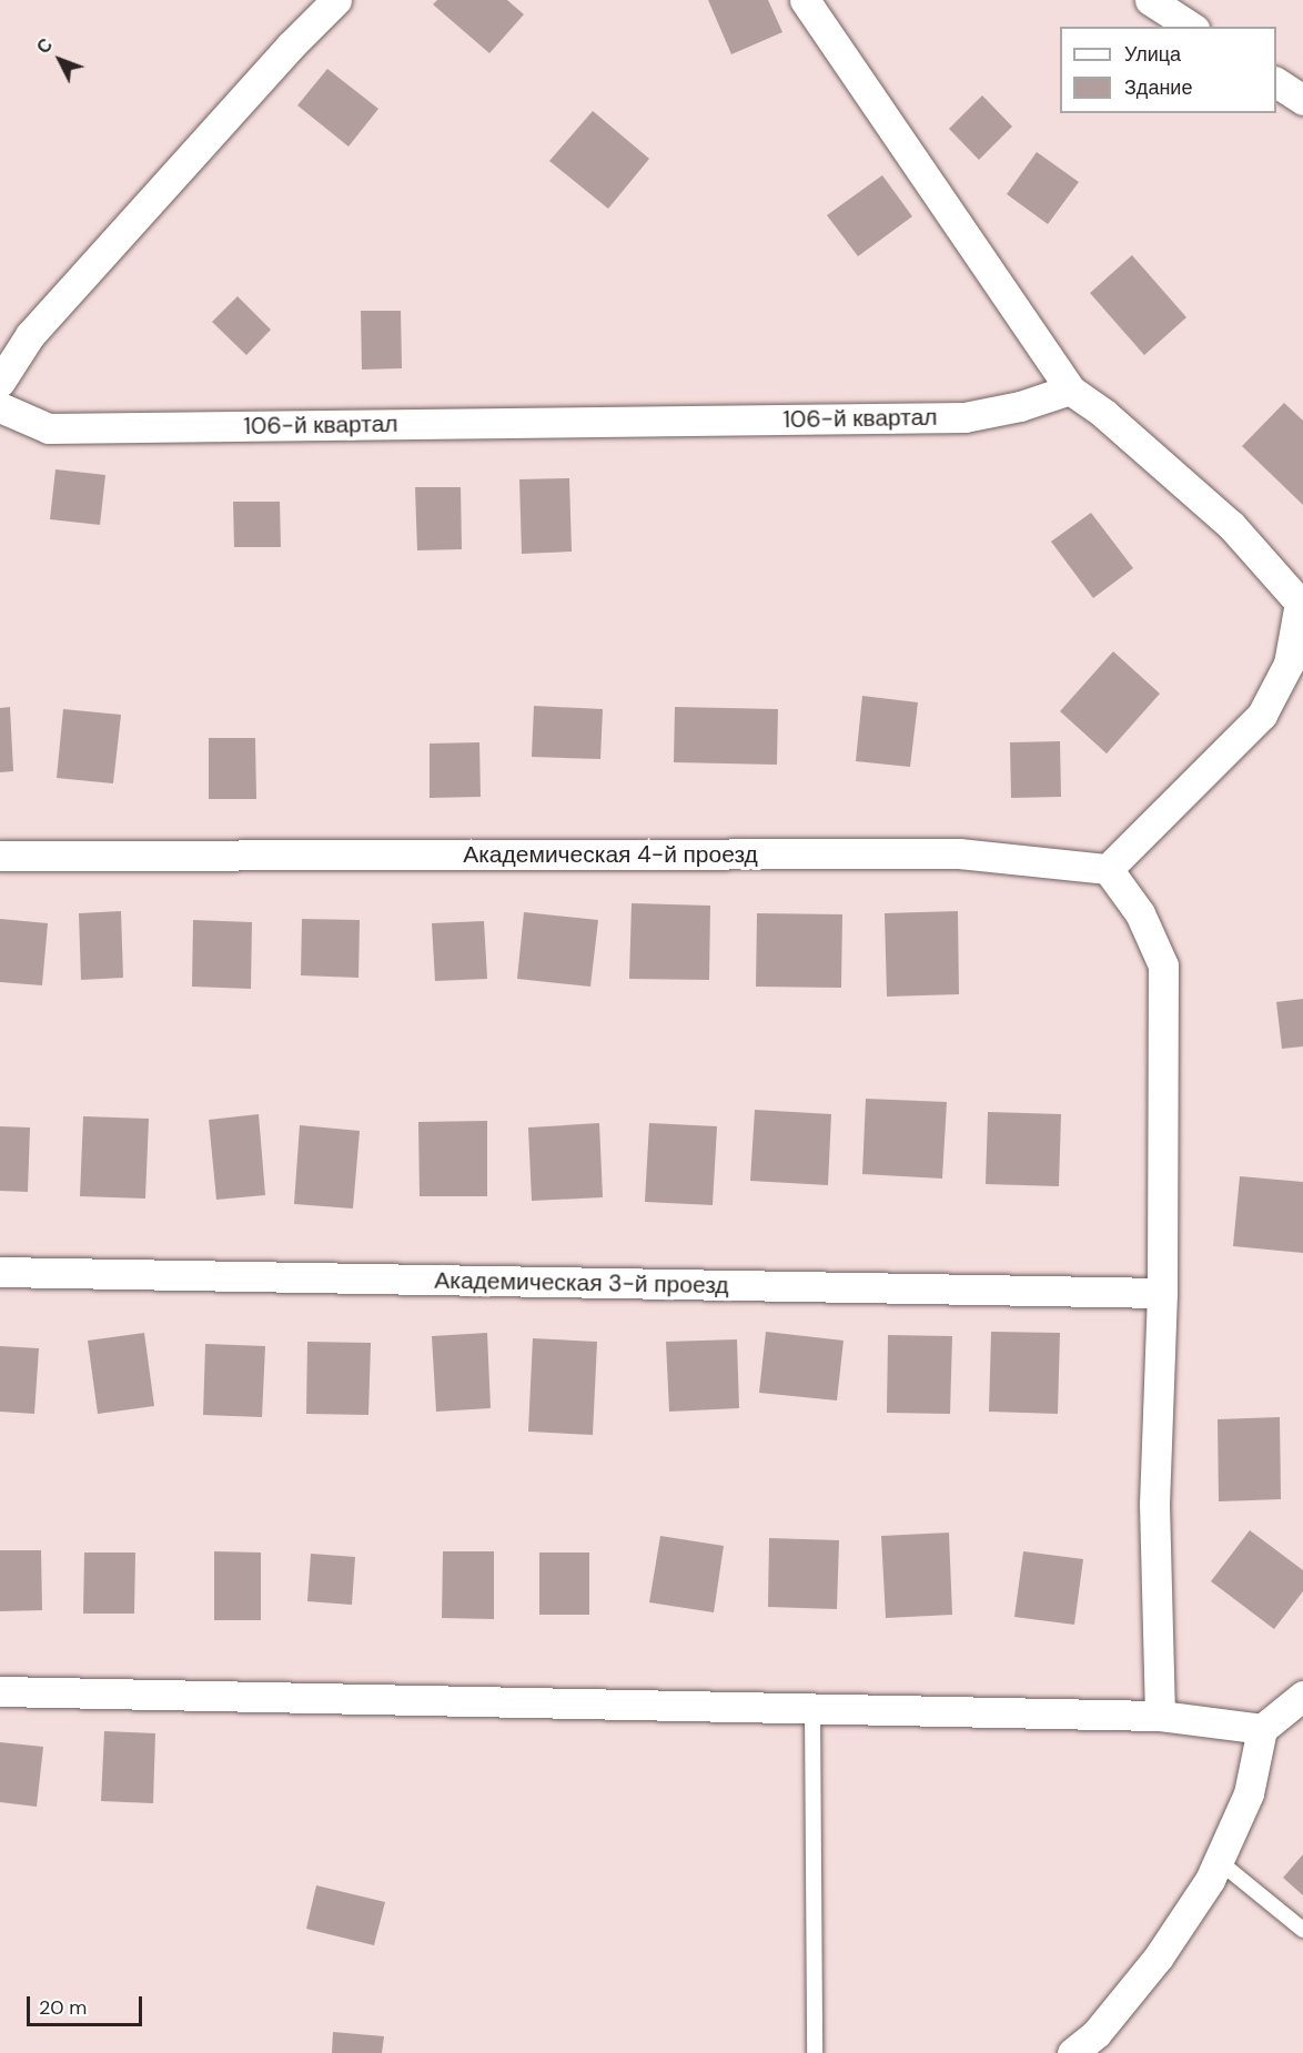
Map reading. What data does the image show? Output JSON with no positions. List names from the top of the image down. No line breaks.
{"streets":{"street":["106-й квартал","Академическая 4-й проезд","Академическая 3-й проезд"]},"legend":["Улица","Здание"],"scale_bar":"20 m","north":"top left"}
